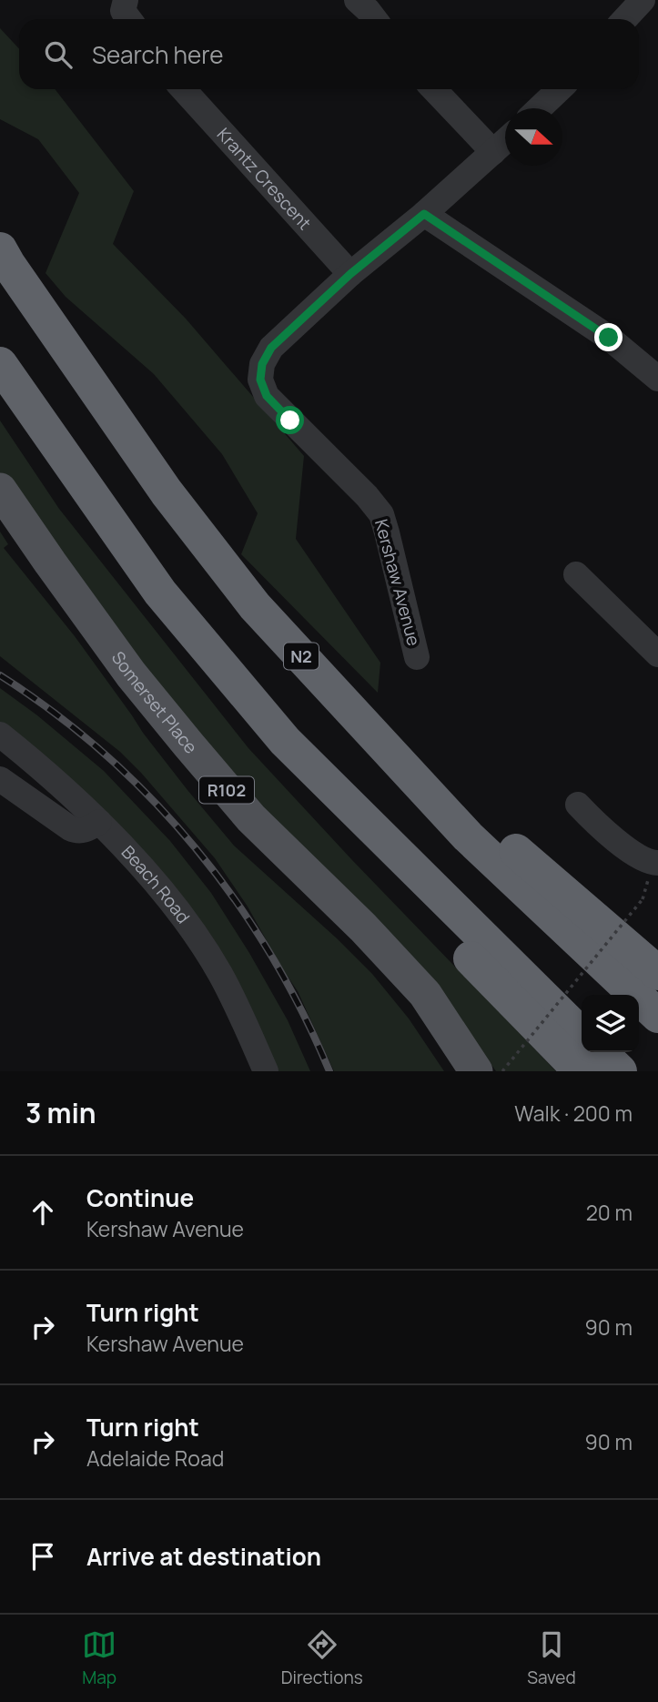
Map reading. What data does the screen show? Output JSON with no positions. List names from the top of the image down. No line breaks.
{"streets":{"highway":["N2"],"main road":["Somerset Place","R102"],"street":["Krantz Crescent","Kershaw Avenue","Beach Road"]},"crossings":[["Krantz Crescent","Kershaw Avenue"]],"north":"right","page":{"search":"Search here","heading":["3 min","Walk · 200 m"],"list":[["Continue","Kershaw Avenue","20 m"],["Turn right","Kershaw Avenue","90 m"],["Turn right","Adelaide Road","90 m"],"Arrive at destination"],"nav":["Map","Directions","Saved"]}}
